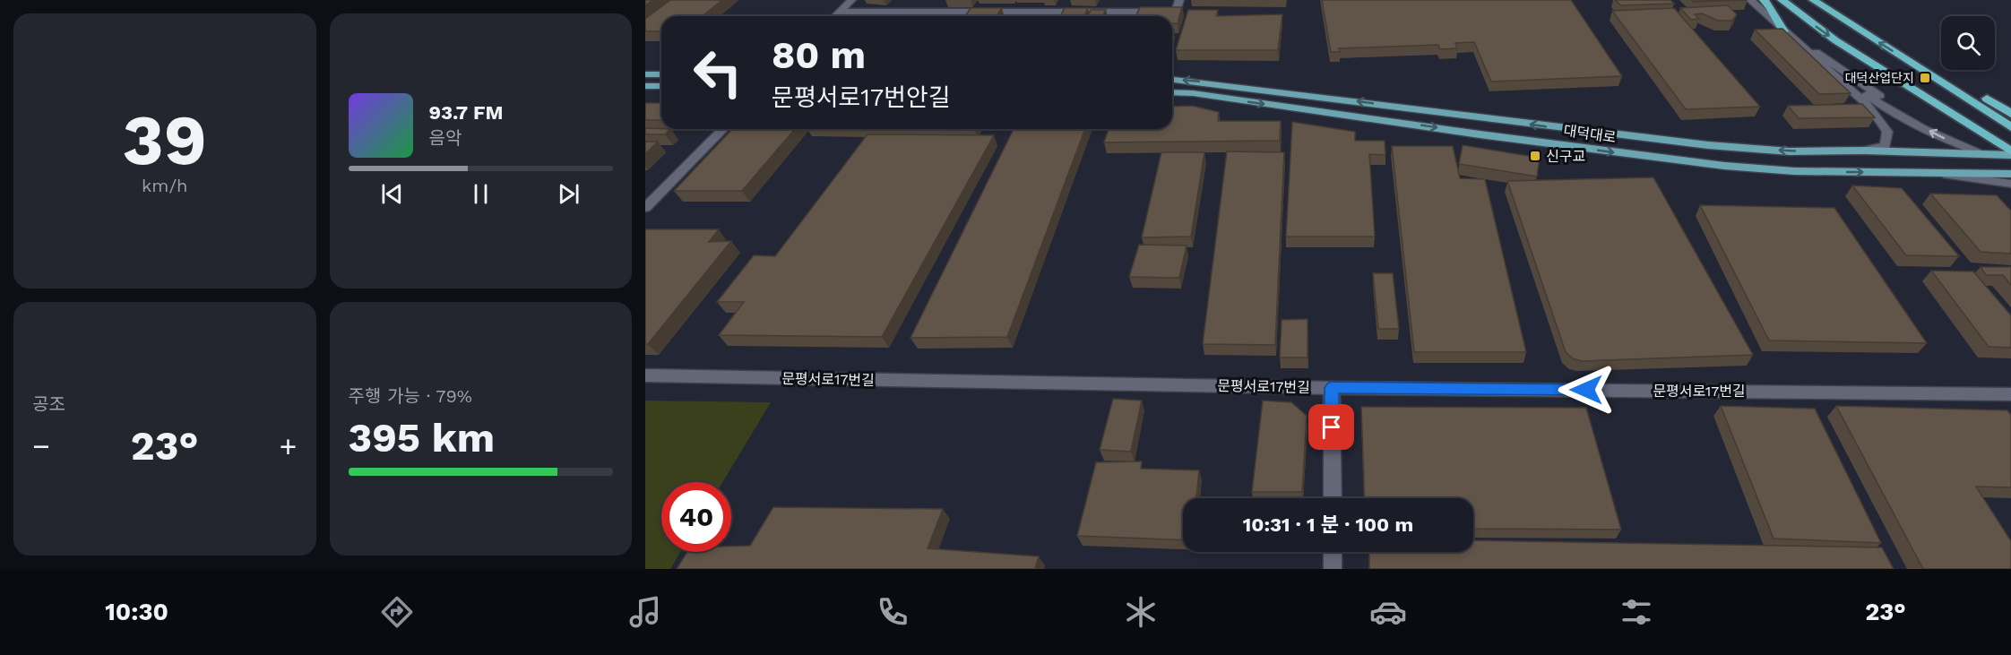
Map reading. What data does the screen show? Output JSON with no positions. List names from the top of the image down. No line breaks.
{"streets":{"main road":["대덕대로"],"street":["문평서로17번길"]},"places":{"transit":["대덕산업단지","신구교"]},"page":{"tile":[["39","km/h"],"공조",["주행 가능 · 79%","395 km"]],"turn":["80 m","문평서로17번안길"],"song":["93.7 FM","음악"],"heat":["−","23°","+"],"limit":"40","trip":"10:31 · 1 분 · 100 m","tabs":["10:30","23°"]}}
